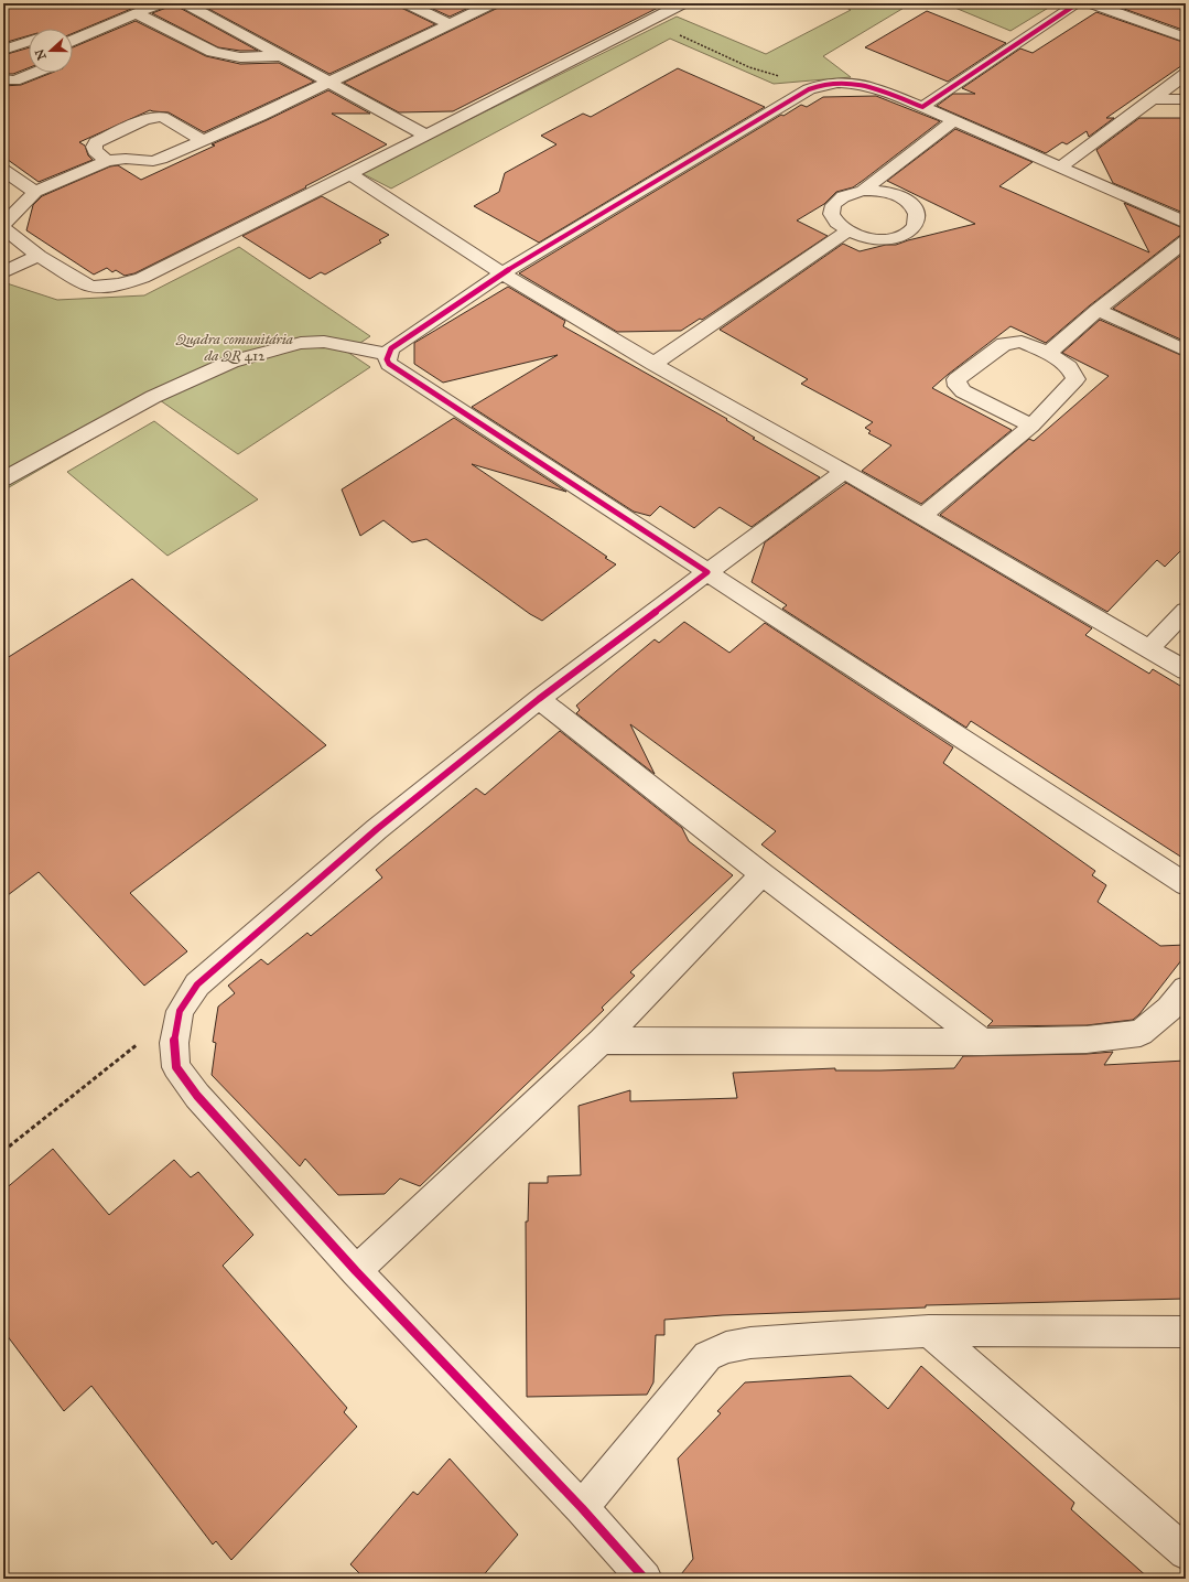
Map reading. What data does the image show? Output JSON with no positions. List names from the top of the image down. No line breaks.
{"parks":["Quadra comunitária da QR 412"],"north":"left"}
